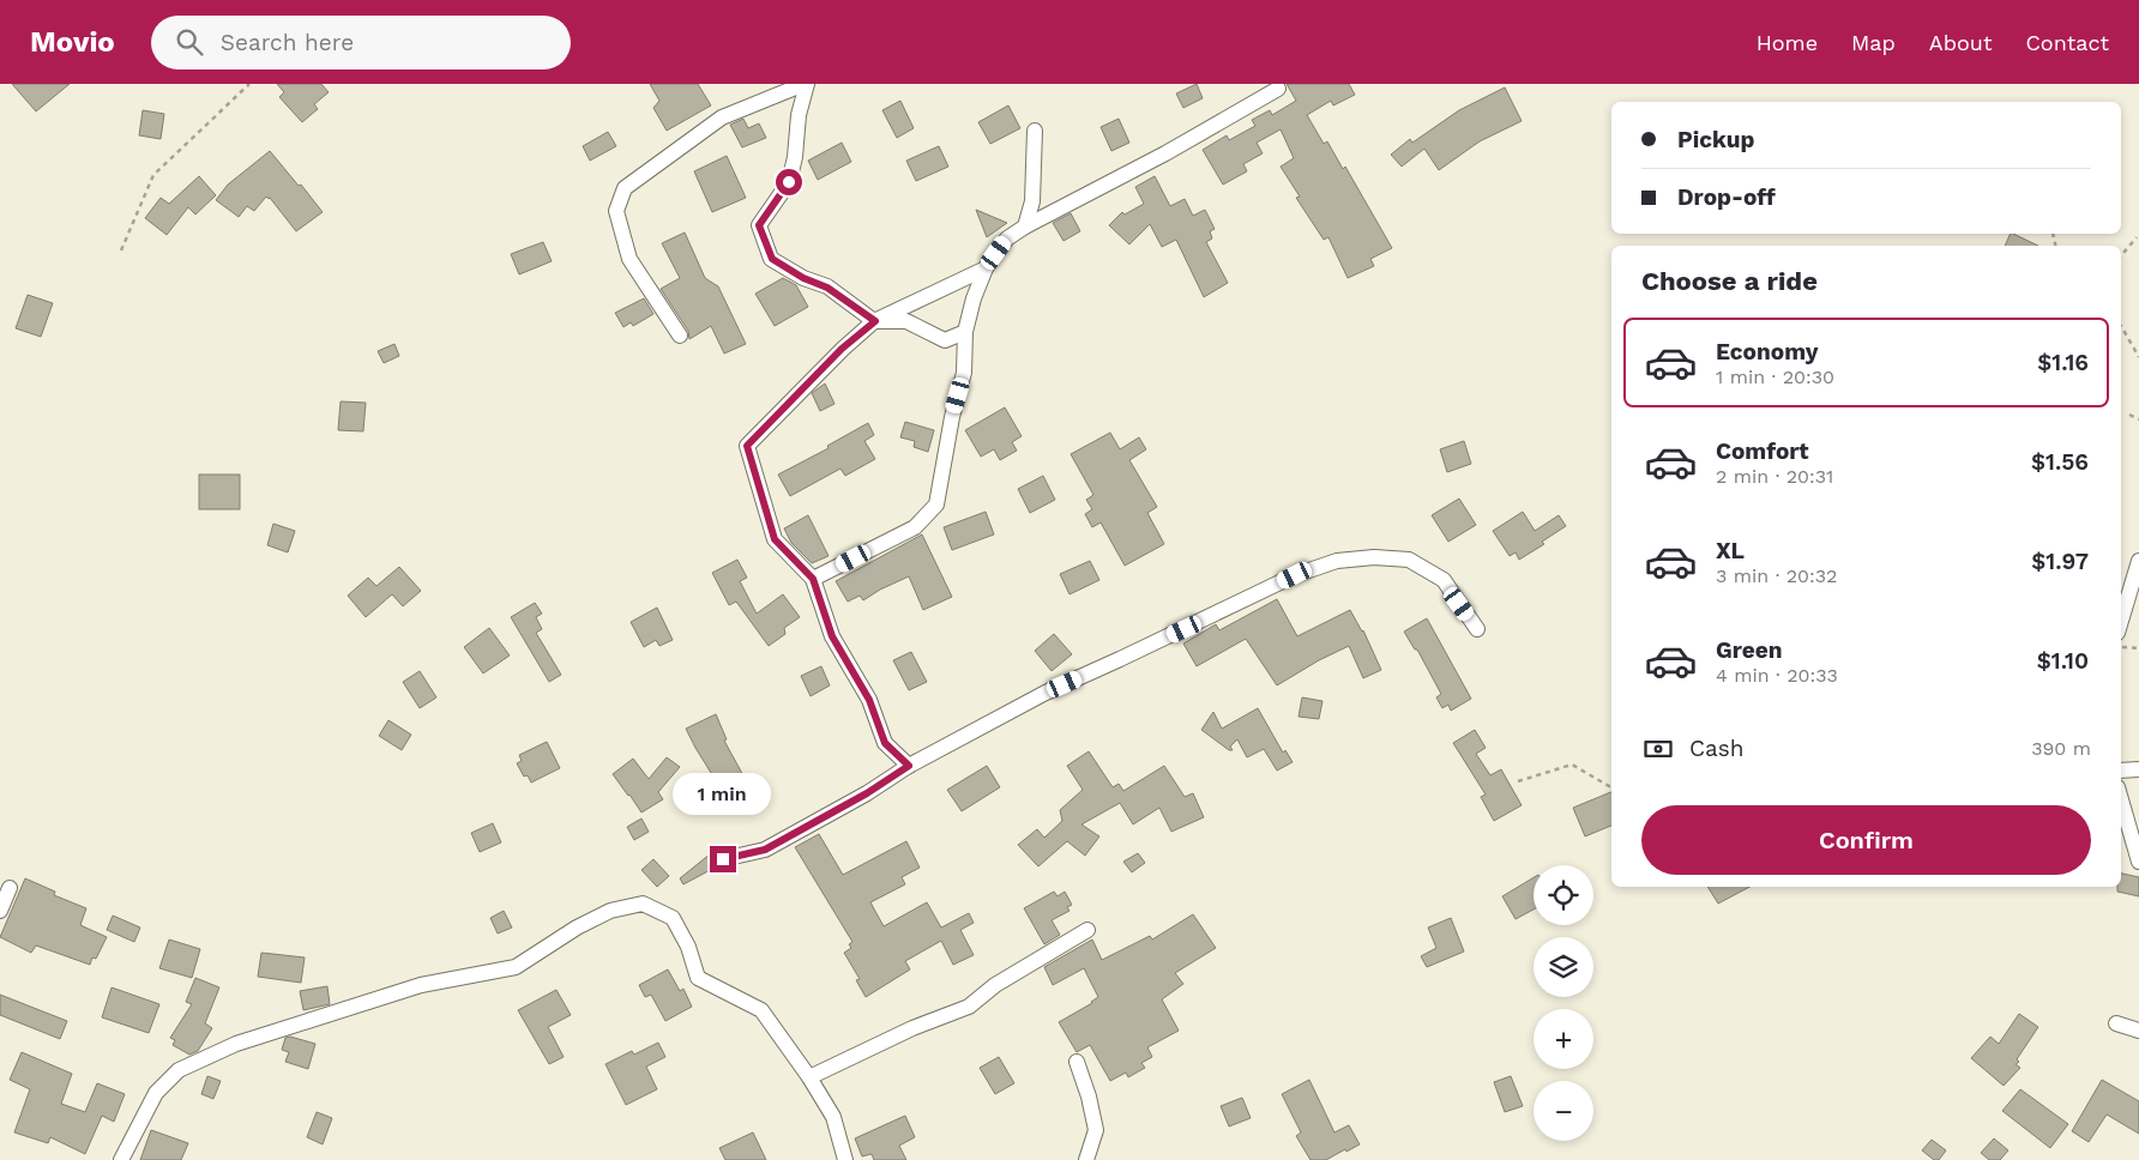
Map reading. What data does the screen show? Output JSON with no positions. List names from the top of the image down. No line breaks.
{"page":{"header":"Movio","search":"Search here","nav":["Home","Map","About","Contact"],"banner":["Pickup","Drop-off"],"heading":"Choose a ride","list":[{"name":"Economy","note":"1 min · 20:30","value":"$1.16"},{"name":"Comfort","note":"2 min · 20:31","value":"$1.56"},{"name":"XL","note":"3 min · 20:32","value":"$1.97"},{"name":"Green","note":"4 min · 20:33","value":"$1.10"}],"pay":["Cash","390 m"],"bubble":"1 min","buttons":"Confirm","map_buttons":["+","−"]}}
